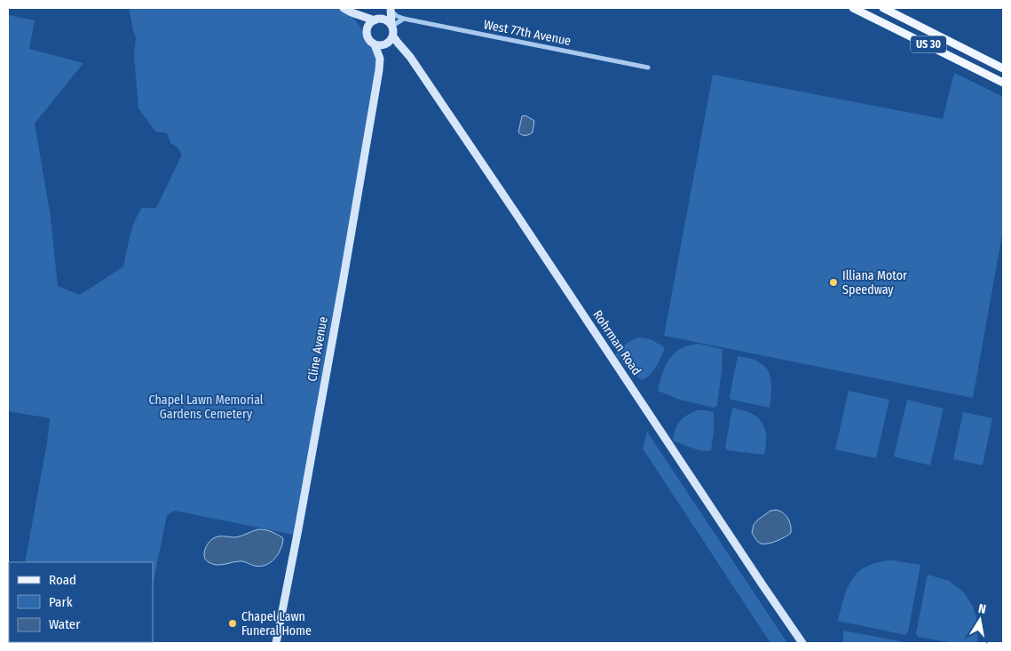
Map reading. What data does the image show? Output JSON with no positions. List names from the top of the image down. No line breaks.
{"streets":{"main road":["US 30"],"street":["West 77th Avenue","Rohrman Road","Cline Avenue"]},"crossings":[["Rohrman Road","Cline Avenue"]],"parks":["Chapel Lawn Memorial Gardens Cemetery"],"places":["Illiana Motor Speedway","Chapel Lawn Funeral Home"],"legend":["Road","Park","Water"],"north":"top"}
